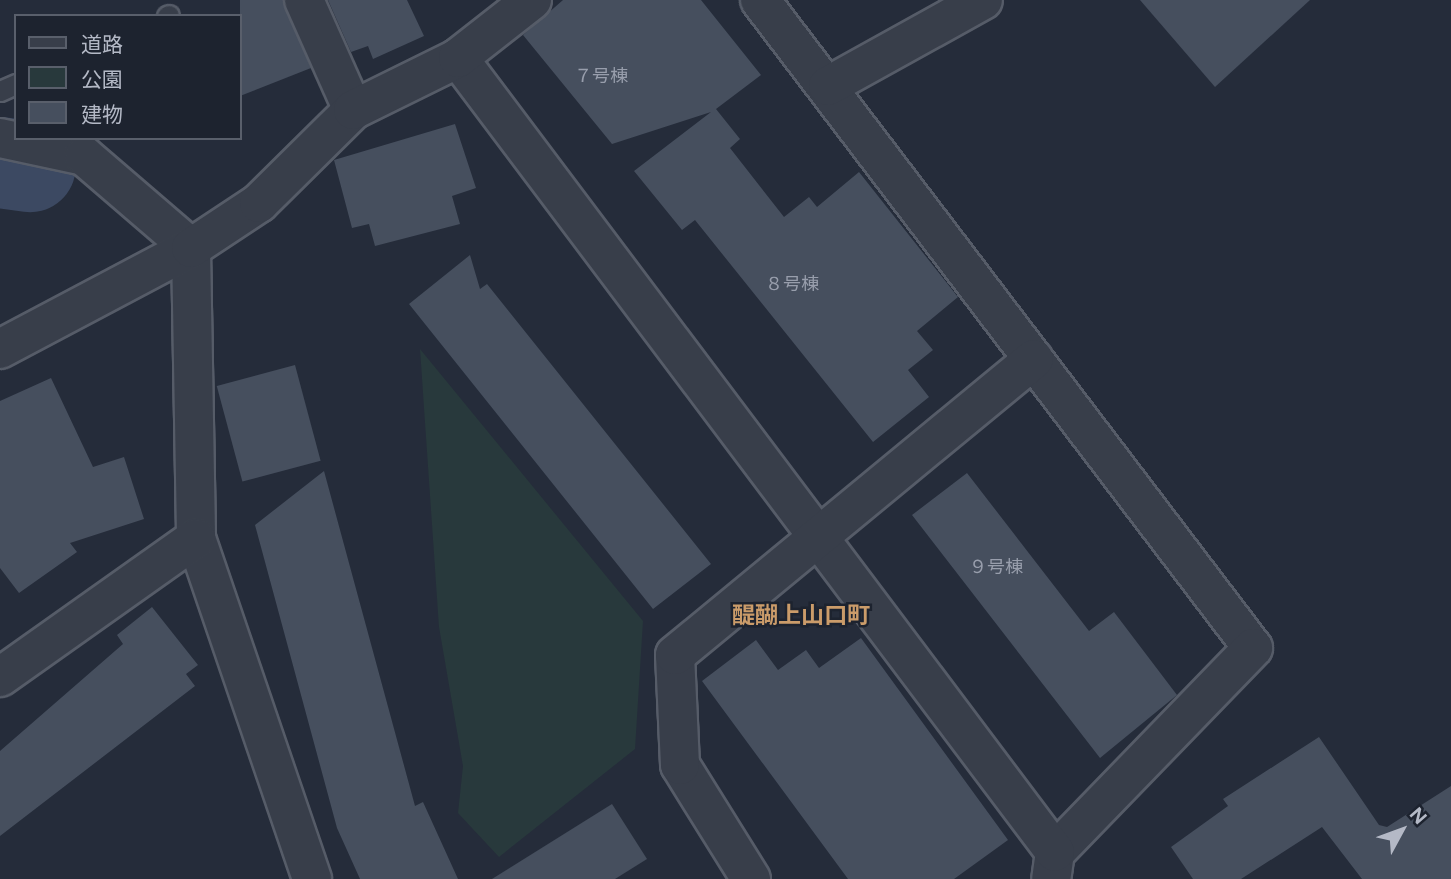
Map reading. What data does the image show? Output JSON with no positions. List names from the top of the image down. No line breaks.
{"districts":["醍醐上山口町"],"house_numbers":["７号棟","８号棟","９号棟"],"legend":["道路","公園","建物"],"north":"top right"}
